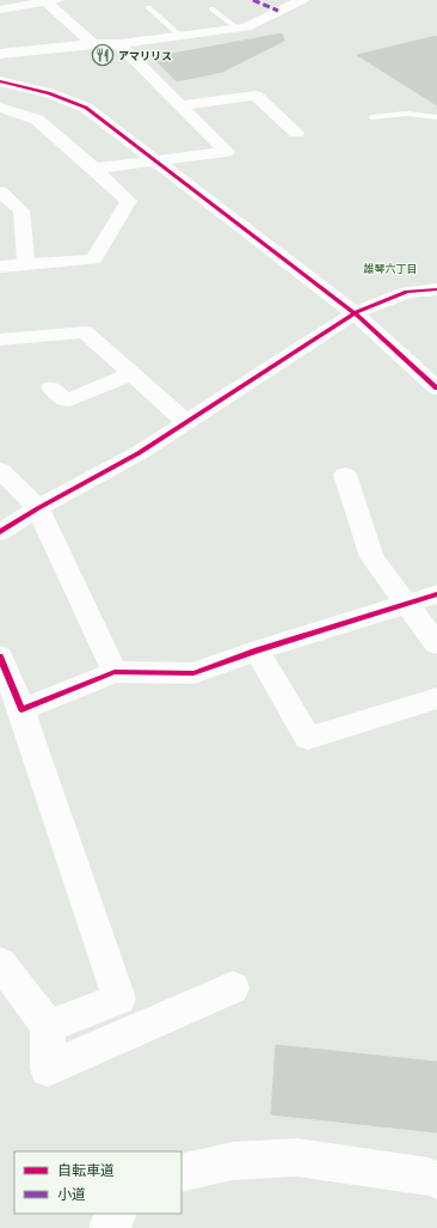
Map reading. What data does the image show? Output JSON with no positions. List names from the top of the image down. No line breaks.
{"districts":["雄琴六丁目"],"places":{"restaurant":["アマリリス"]},"legend":["自転車道","小道"]}
